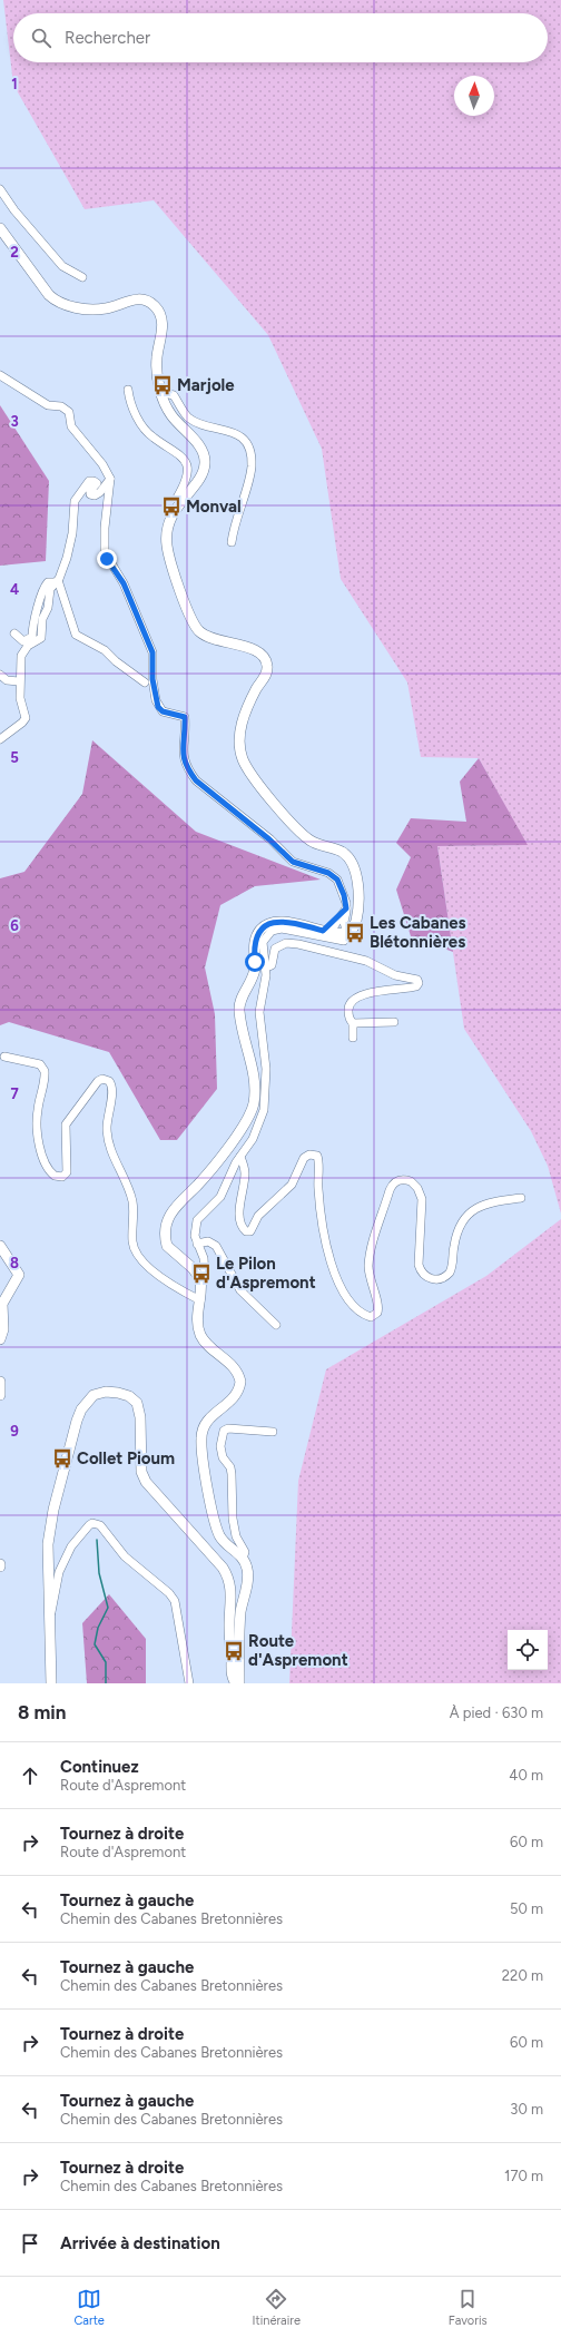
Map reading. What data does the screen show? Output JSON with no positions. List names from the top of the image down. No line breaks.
{"places":{"bus stop":["Marjole","Monval","Les Cabanes Blétonnières","Le Pilon d'Aspremont","Collet Pioum","Route d'Aspremont"]},"north":"top","page":{"search":"Rechercher","heading":["8 min","À pied · 630 m"],"list":[["Continuez","Route d'Aspremont","40 m"],["Tournez à droite","Route d'Aspremont","60 m"],["Tournez à gauche","Chemin des Cabanes Bretonnières","50 m"],["Tournez à gauche","Chemin des Cabanes Bretonnières","220 m"],["Tournez à droite","Chemin des Cabanes Bretonnières","60 m"],["Tournez à gauche","Chemin des Cabanes Bretonnières","30 m"],["Tournez à droite","Chemin des Cabanes Bretonnières","170 m"],"Arrivée à destination"],"nav":["Carte","Itinéraire","Favoris"]},"grid":{"rows":["1","2","3","4","5","6","7","8","9"]}}
